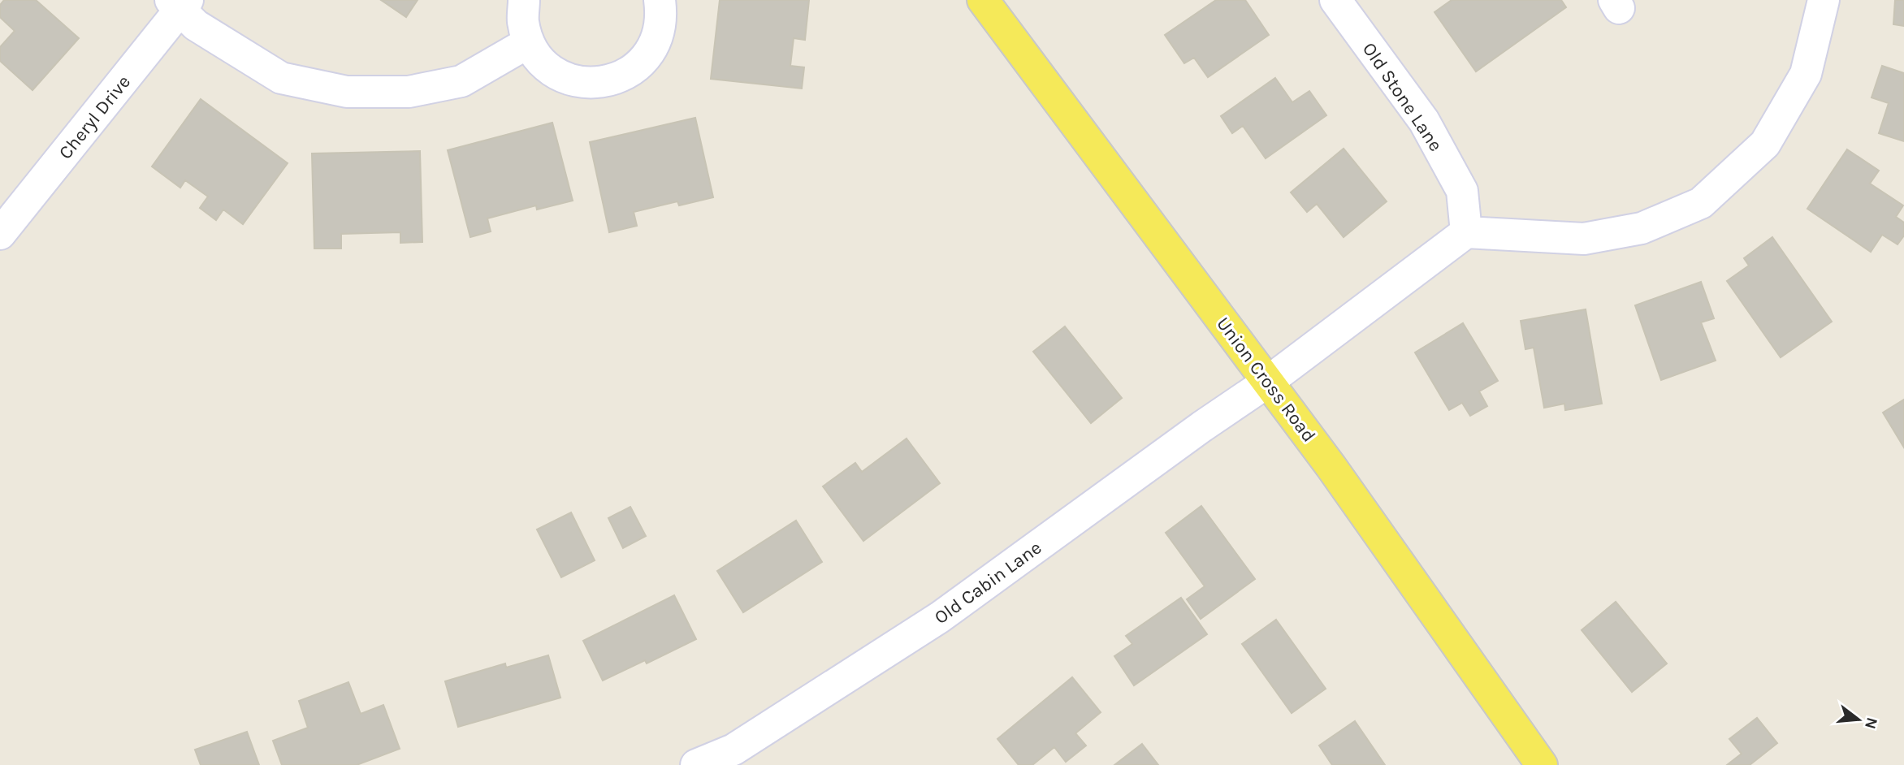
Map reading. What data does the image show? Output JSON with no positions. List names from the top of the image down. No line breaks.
{"streets":{"main road":["Union Cross Road"],"street":["Old Stone Lane","Cheryl Drive","Old Cabin Lane"]},"crossings":[["Union Cross Road","Old Cabin Lane"]],"north":"right"}
